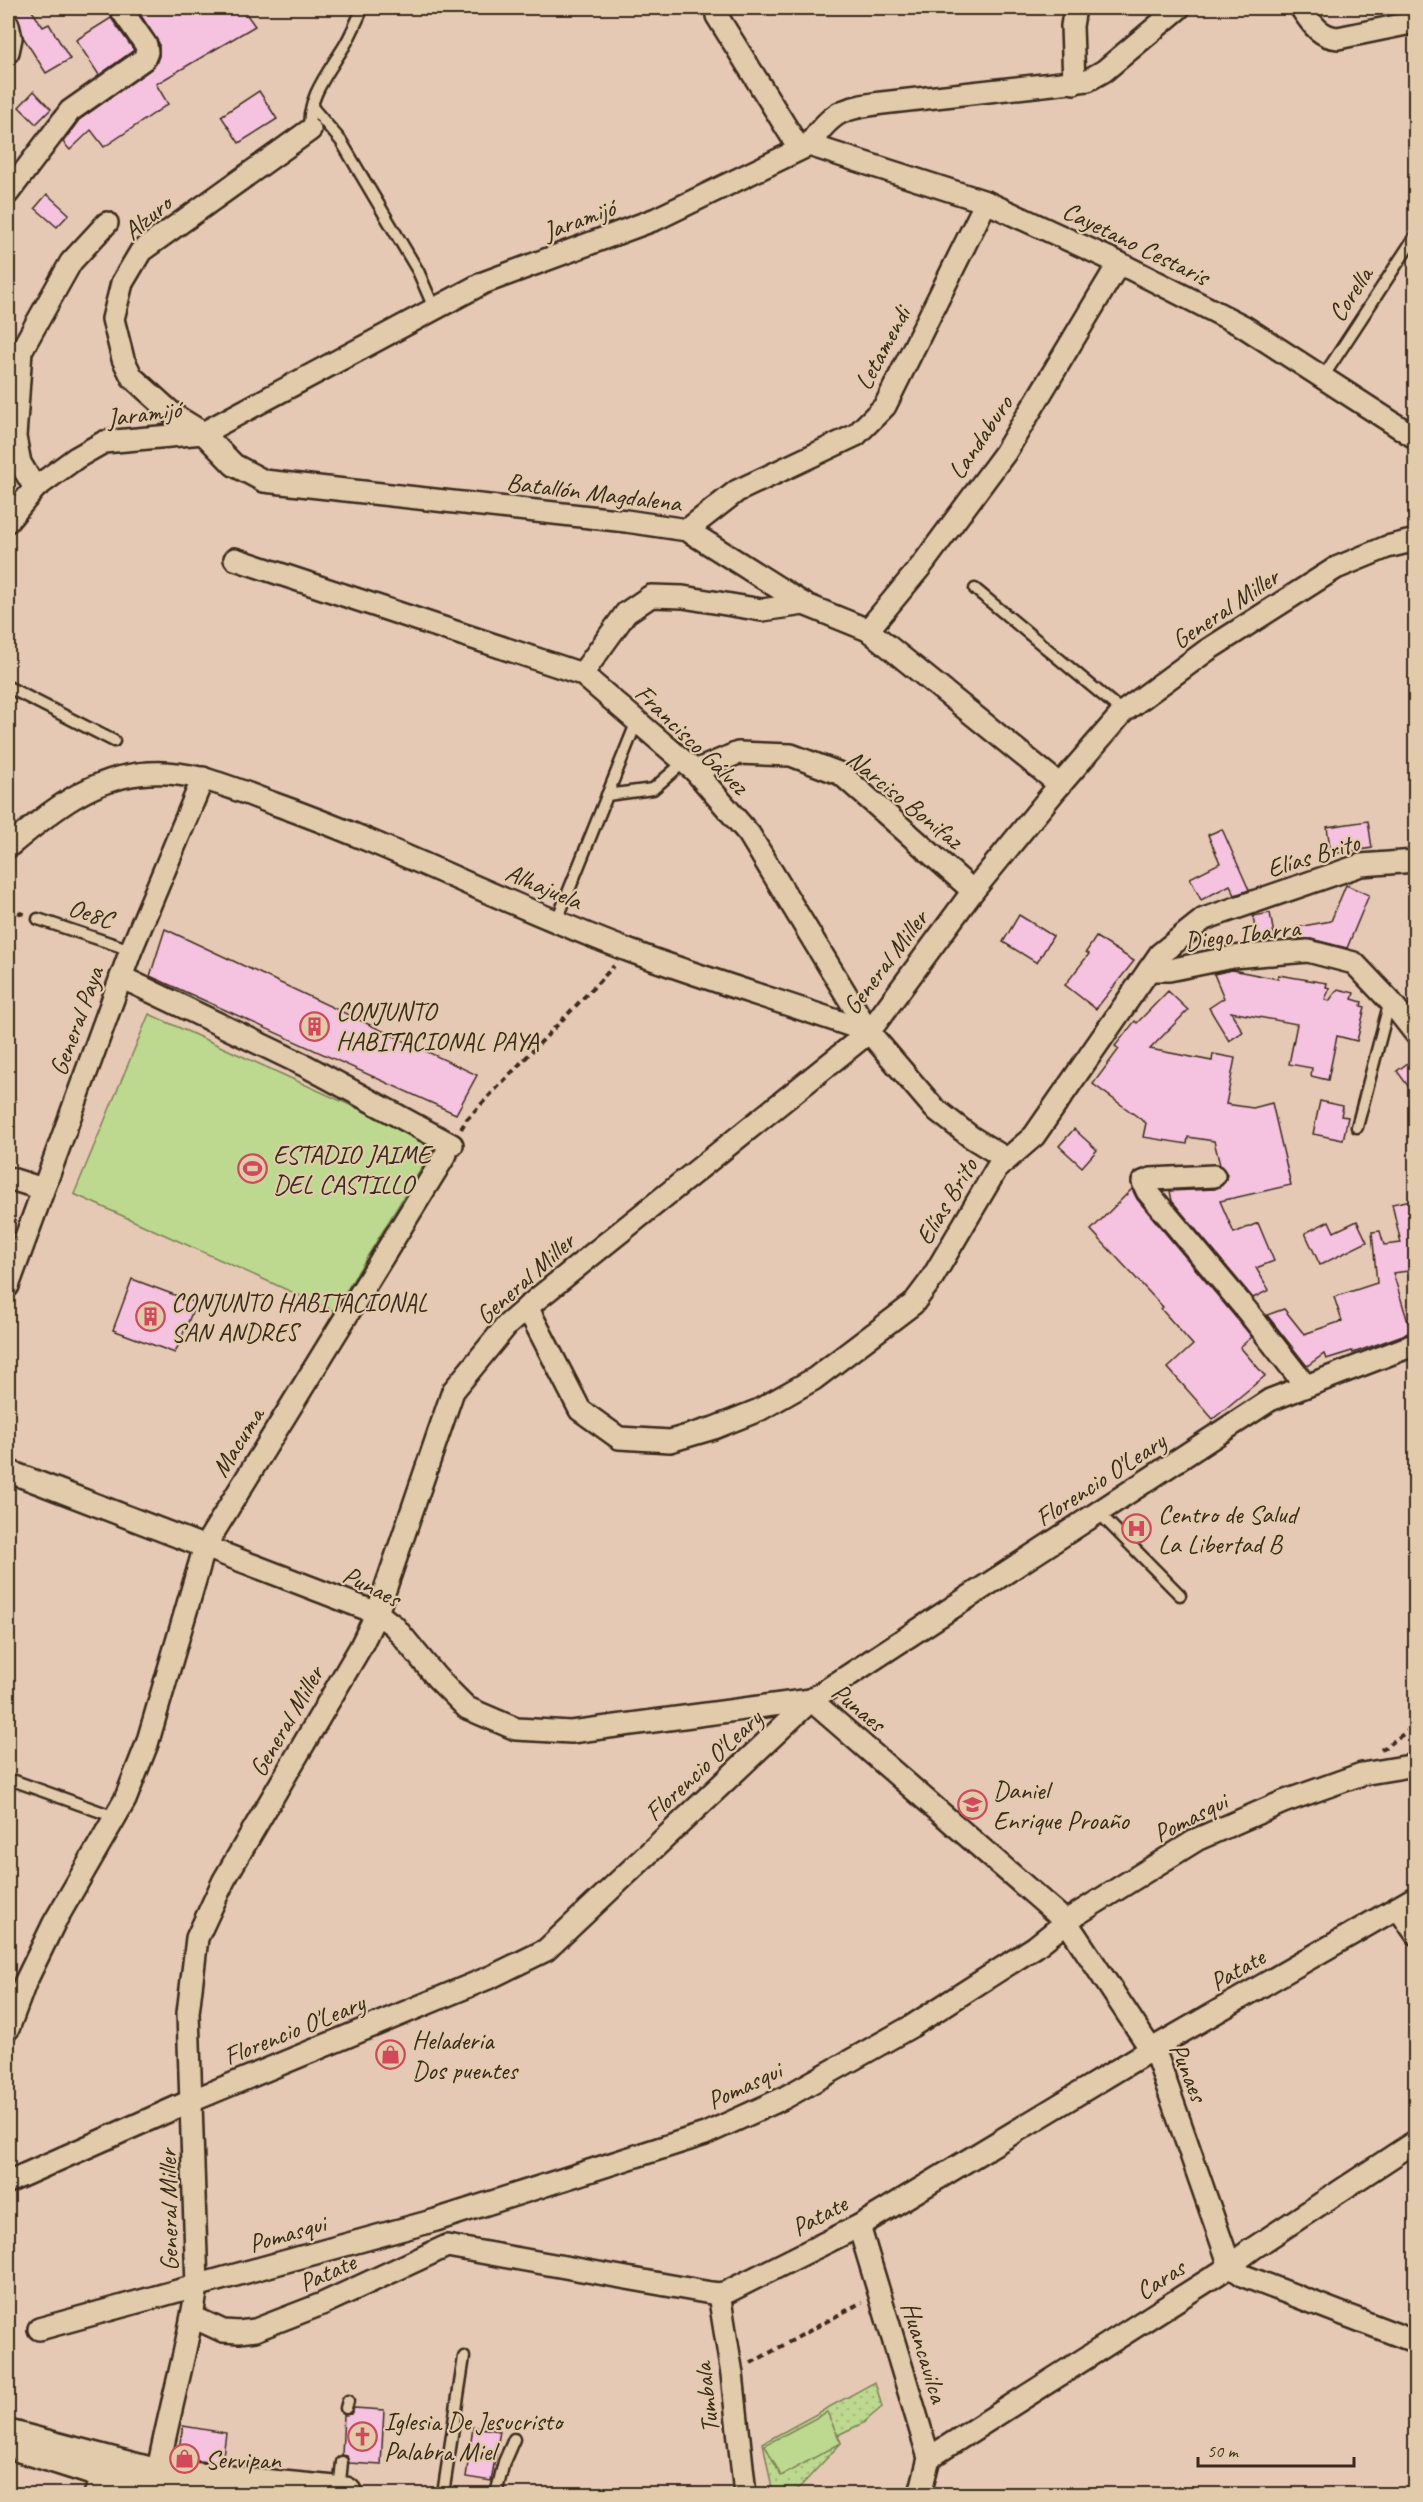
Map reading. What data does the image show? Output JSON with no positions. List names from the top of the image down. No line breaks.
{"streets":{"street":["Alzuro","Jaramijó","Cayetano Cestaris","Letamendi","Landaburo","Batallón Magdalena","General Miller","Francisco Gálvez","Narciso Bonifaz","Elías Brito","Alhajuela","Diego Ibarra","General Paya","Macuma","Florencio O'Leary","Punaes","Pomasqui","Patate","Caras","Huancavilca","Tumbala"],"lane":["Corella","Oe8C"]},"crossings":[["Alzuro","Jaramijó"],["Alzuro","Batallón Magdalena"],["Jaramijó","Cayetano Cestaris"],["Jaramijó","Batallón Magdalena"],["Cayetano Cestaris","Corella"],["Cayetano Cestaris","Letamendi"],["Cayetano Cestaris","Landaburo"],["Letamendi","Batallón Magdalena"],["Landaburo","Batallón Magdalena"],["Batallón Magdalena","General Miller"],["General Miller","Francisco Gálvez"],["General Miller","Narciso Bonifaz"],["General Miller","Elías Brito"],["General Miller","Alhajuela"],["General Miller","Florencio O'Leary"],["General Miller","Punaes"],["General Miller","Pomasqui"],["General Miller","Patate"],["Francisco Gálvez","Narciso Bonifaz"],["Francisco Gálvez","Elías Brito"],["Francisco Gálvez","Alhajuela"],["Elías Brito","Diego Ibarra"],["Alhajuela","General Paya"],["Oe8C","General Paya"],["Macuma","Punaes"],["Florencio O'Leary","Punaes"],["Punaes","Pomasqui"],["Punaes","Patate"],["Punaes","Caras"],["Patate","Huancavilca"],["Patate","Tumbala"],["Caras","Huancavilca"]],"places":{"building":["CONJUNTO HABITACIONAL PAYA","CONJUNTO HABITACIONAL SAN ANDRES"],"sports":["ESTADIO JAIME DEL CASTILLO"],"hospital":["Centro de Salud La Libertad B"],"school or university":["Daniel Enrique Proaño"],"shop":["Heladeria Dos puentes","Servipan"],"church":["Iglesia De Jesucristo Palabra Miel"]},"scale_bar":"50 m"}
